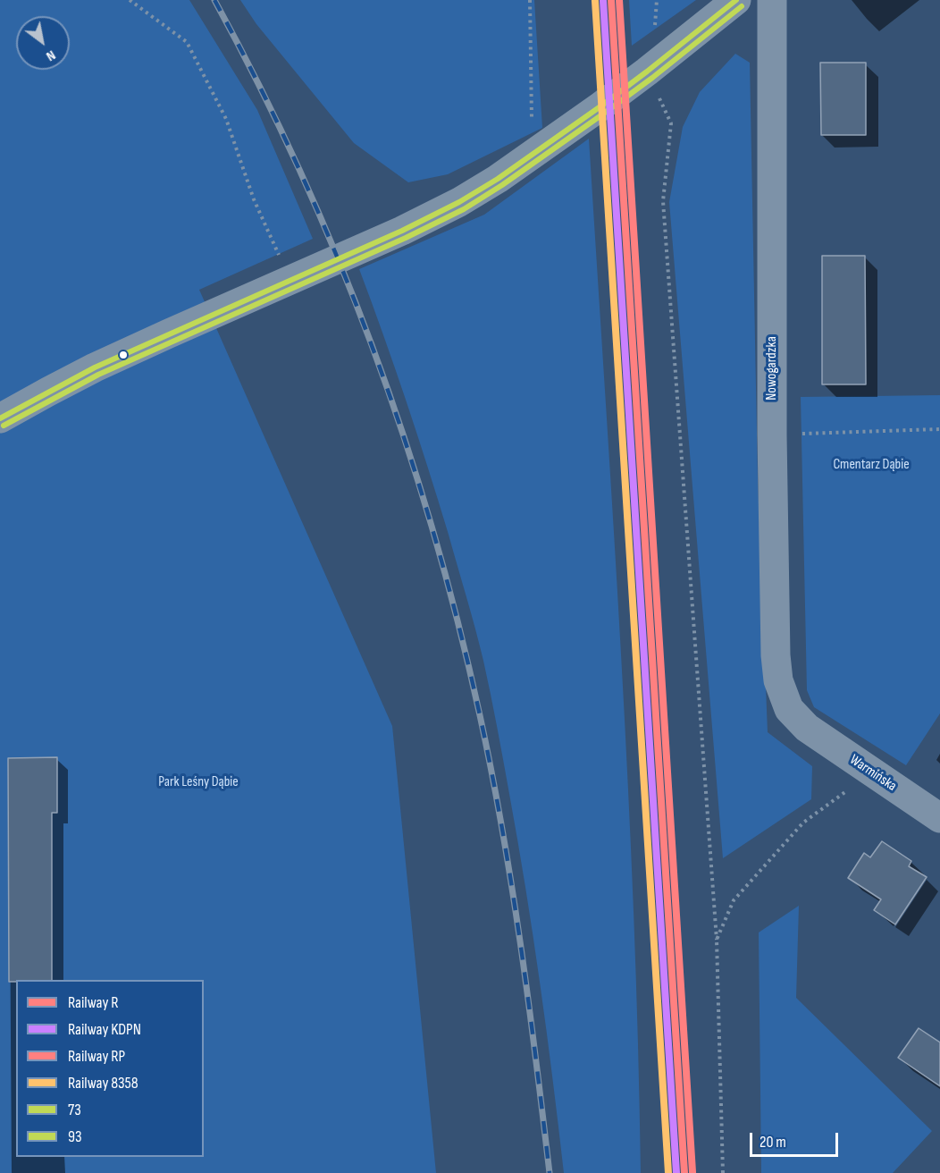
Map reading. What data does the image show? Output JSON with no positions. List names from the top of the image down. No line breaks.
{"streets":{"street":["Nowogardzka","Warmińska"]},"crossings":[["Nowogardzka","Warmińska"]],"parks":["Cmentarz Dąbie","Park Leśny Dąbie"],"lines":["rail line R","rail line RP","transit line 73","rail line KDPN","rail line 8358","transit line 93"],"legend":["Railway R","Railway KDPN","Railway RP","Railway 8358","73","93"],"scale_bar":"20 m","north":"bottom right"}
